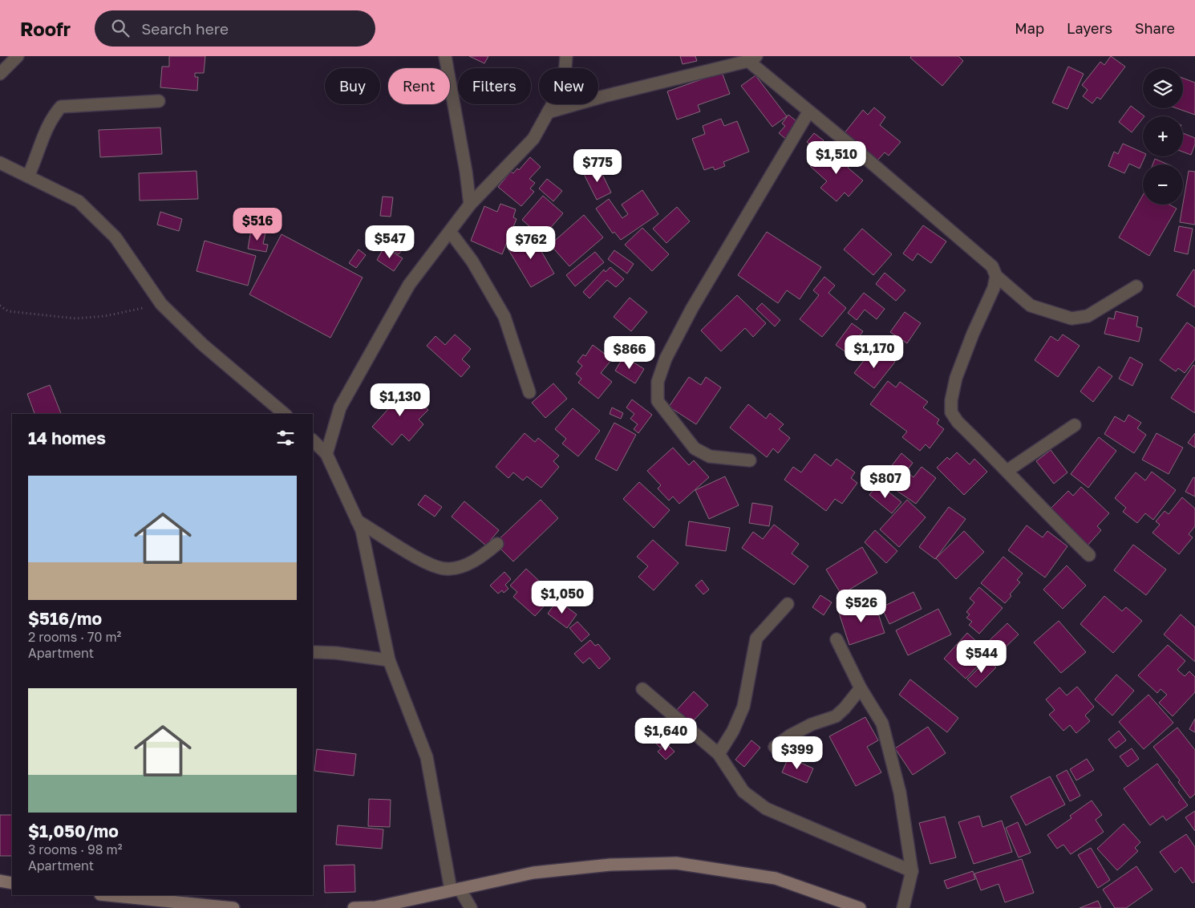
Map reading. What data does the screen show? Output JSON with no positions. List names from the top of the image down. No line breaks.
{"page":{"header":"Roofr","search":"Search here","nav":["Map","Layers","Share"],"map_buttons":["+","−"],"chip":["Buy","Rent","Filters","New"],"price":["$1,510","$775","$516","$547","$762","$1,170","$866","$1,130","$807","$1,050","$526","$544","$1,640","$399"],"heading":"14 homes","list":[{"name":"$516/mo","note":"2 rooms · 70 m² · Apartment"},{"name":"$1,050/mo","note":"3 rooms · 98 m² · Apartment"}]}}
